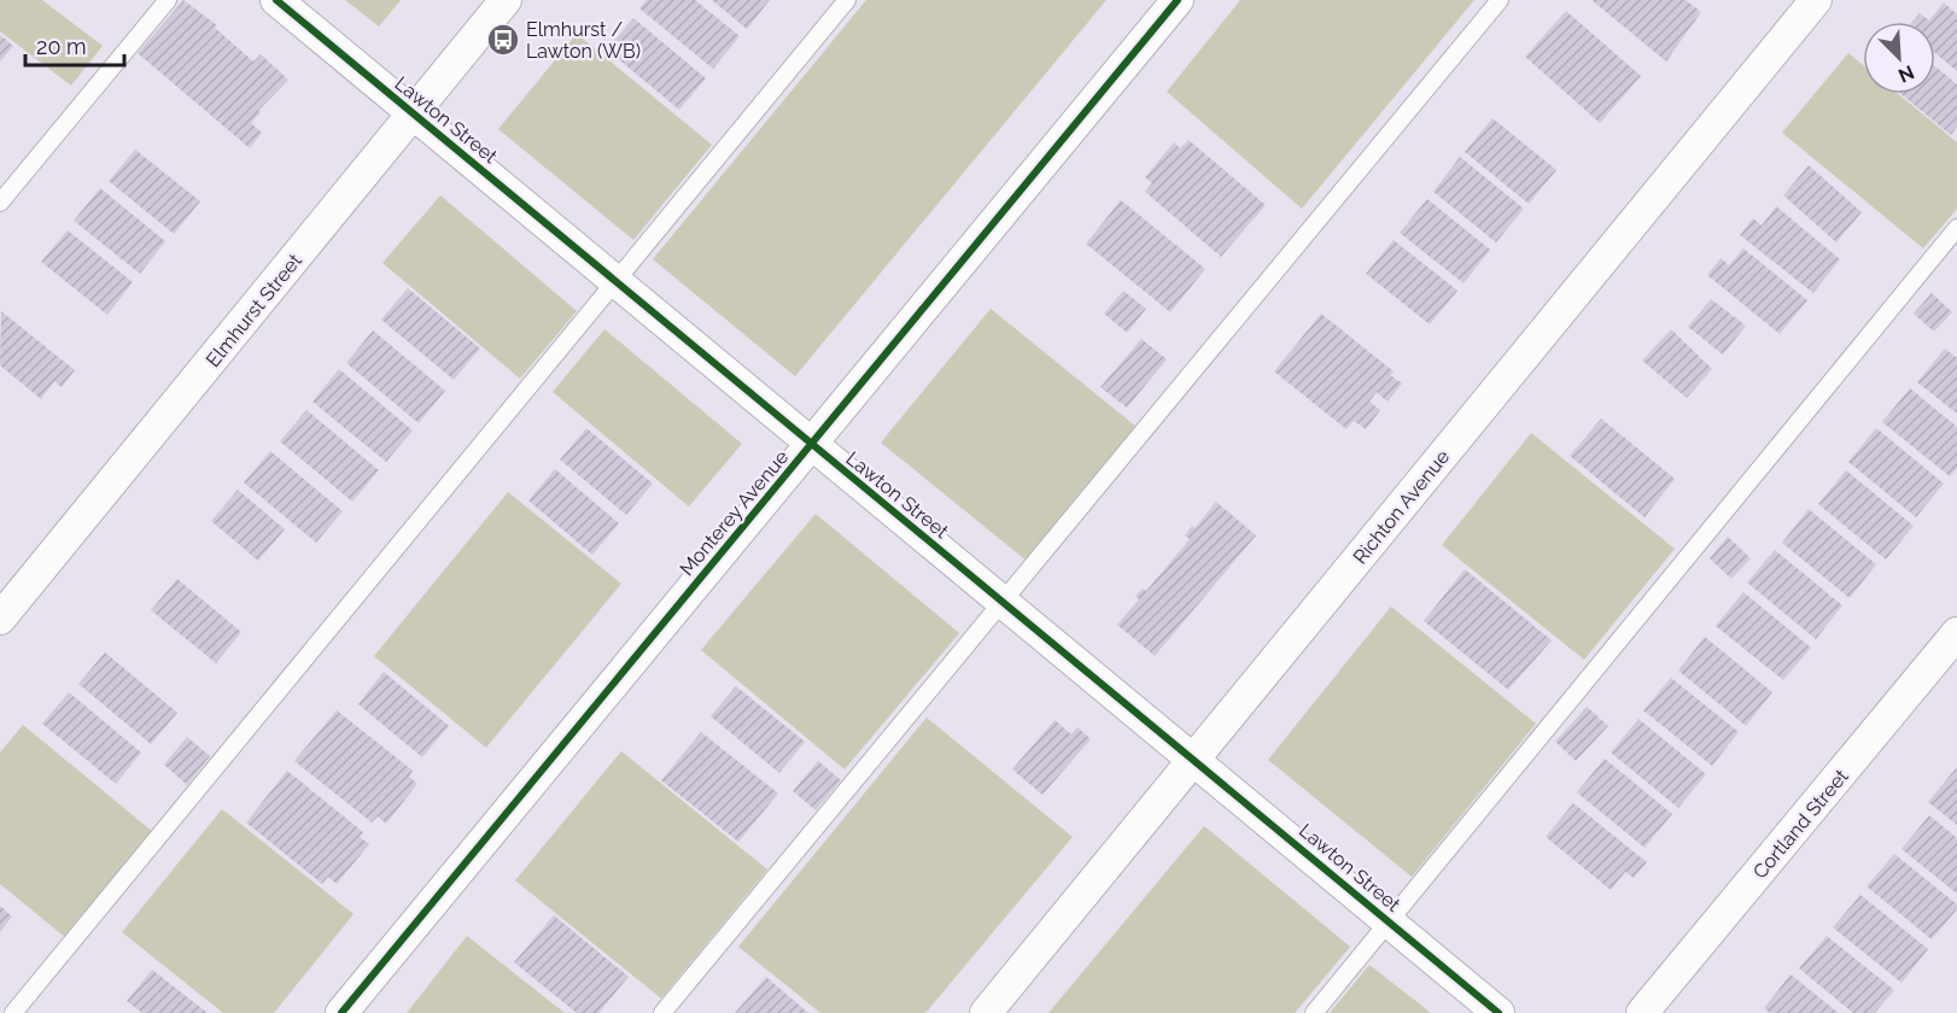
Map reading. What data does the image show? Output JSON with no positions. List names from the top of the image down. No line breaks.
{"streets":{"street":["Lawton Street","Elmhurst Street","Richton Avenue","Monterey Avenue","Cortland Street"]},"crossings":[["Lawton Street","Elmhurst Street"],["Lawton Street","Richton Avenue"],["Lawton Street","Monterey Avenue"]],"places":{"bus stop":["Elmhurst / Lawton (WB)"]},"scale_bar":"20 m","north":"bottom right"}
